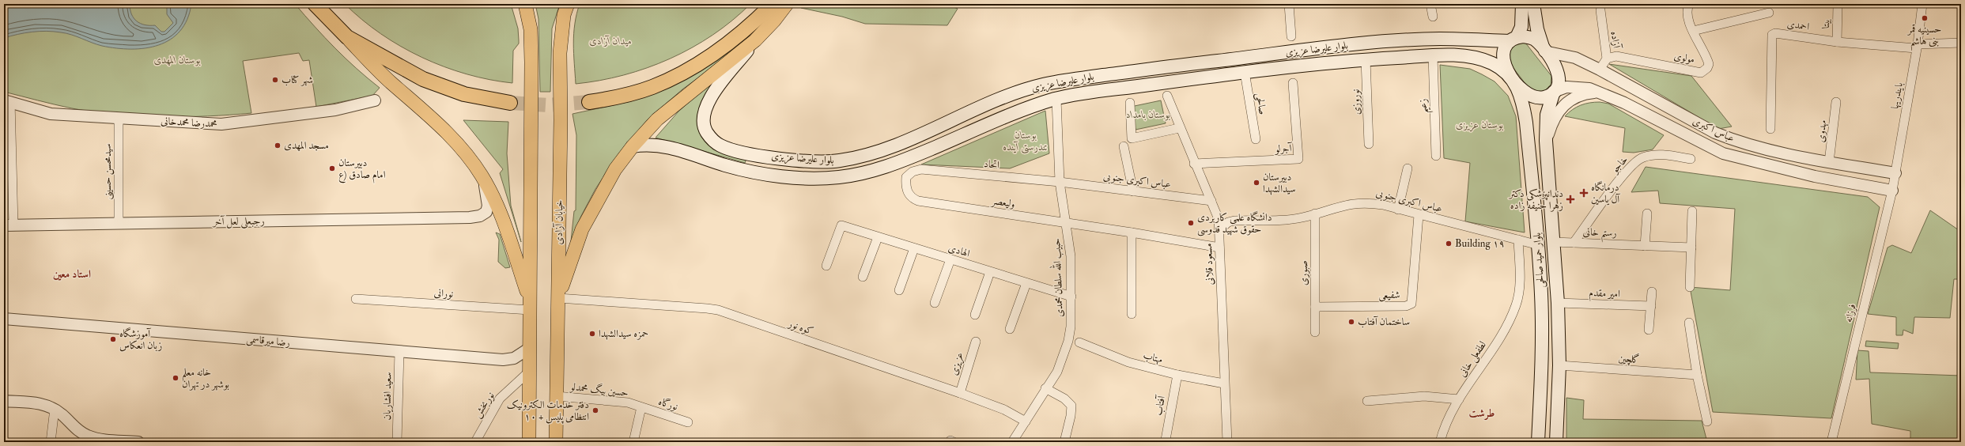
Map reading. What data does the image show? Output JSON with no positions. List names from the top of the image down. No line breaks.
{"streets":{"main road":["بلوار علیرضا عزیزی","خیابان آزادی","بلوار حمید صالحی"],"street":["بیتا","احمدی","آزاده","مولوی","بایندریها","نوروزی","صالحی","زعیم","محمدرضا محمدخانی","عباس اکبری","مهدوی","آجرلو","اتحاد","خاجو","سیدمحسن حسینی","عباس اکبری جنوبی","ولیعصر","رجبعلی لعل آخر","رستم خانی","الهادی","مسعود قلانی","صبوری","حبیب الله سلطان محمدی","نورانی","امیر مقدم","شفیعی","فرزانه","کوه نور","رضا میرقاسمی","مهتاب","لطفعلی خانی","گلچین","عزیزی","حسین بیگ محمدلو","سعید افشاریان","نورگاه","نوربخش","آفتاب"]},"crossings":[["بیتا","احمدی"],["احمدی","بایندریها"],["آزاده","مولوی"],["آزاده","عباس اکبری"],["بلوار علیرضا عزیزی","نوروزی"],["بلوار علیرضا عزیزی","صالحی"],["بلوار علیرضا عزیزی","زعیم"],["بلوار علیرضا عزیزی","عباس اکبری"],["بلوار علیرضا عزیزی","بلوار حمید صالحی"],["بلوار علیرضا عزیزی","حبیب الله سلطان محمدی"],["بایندریها","عباس اکبری"],["بایندریها","فرزانه"],["محمدرضا محمدخانی","سیدمحسن حسینی"],["عباس اکبری","مهدوی"],["عباس اکبری","بلوار حمید صالحی"],["عباس اکبری","فرزانه"],["آجرلو","مسعود قلانی"],["اتحاد","عباس اکبری جنوبی"],["اتحاد","ولیعصر"],["اتحاد","حبیب الله سلطان محمدی"],["خاجو","رستم خانی"],["سیدمحسن حسینی","رجبعلی لعل آخر"],["عباس اکبری جنوبی","بلوار حمید صالحی"],["عباس اکبری جنوبی","مسعود قلانی"],["عباس اکبری جنوبی","صبوری"],["عباس اکبری جنوبی","حبیب الله سلطان محمدی"],["عباس اکبری جنوبی","شفیعی"],["عباس اکبری جنوبی","لطفعلی خانی"],["ولیعصر","مسعود قلانی"],["ولیعصر","حبیب الله سلطان محمدی"],["خیابان آزادی","کوه نور"],["خیابان آزادی","حسین بیگ محمدلو"],["رستم خانی","بلوار حمید صالحی"],["الهادی","حبیب الله سلطان محمدی"],["بلوار حمید صالحی","امیر مقدم"],["بلوار حمید صالحی","گلچین"],["مسعود قلانی","مهتاب"],["صبوری","شفیعی"],["حبیب الله سلطان محمدی","کوه نور"],["کوه نور","عزیزی"],["رضا میرقاسمی","سعید افشاریان"],["مهتاب","آفتاب"],["حسین بیگ محمدلو","نورگاه"]],"districts":["استاد معین","طرشت"],"parks":["میدان آزادی","بوستان المهدی","بوستان بامداد","بوستان عزیزی","بوستان تندرستی آینده"],"places":{"other":["حسینیه قمر بنی هاشم","شهر کتاب","مسجد المهدی","دبیرستان امام صادق (ع","دبيرستان سیدالشهدا","دانشگاه علمی کاربردی حقوق شهید قدوسی","Building ۱۹","ساختمان آفتاب","حمزه سیدالشهدا","آموزشگاه زبان انعکاس","خانه معلم بوشهر در تهران","دفتر خدمات الکترونیک انتظامی پلیس + ۱۰"],"health":["درمانگاه آل یاسین","دندانپزشکی دکتر زهرا حنیفه زاده"]}}
